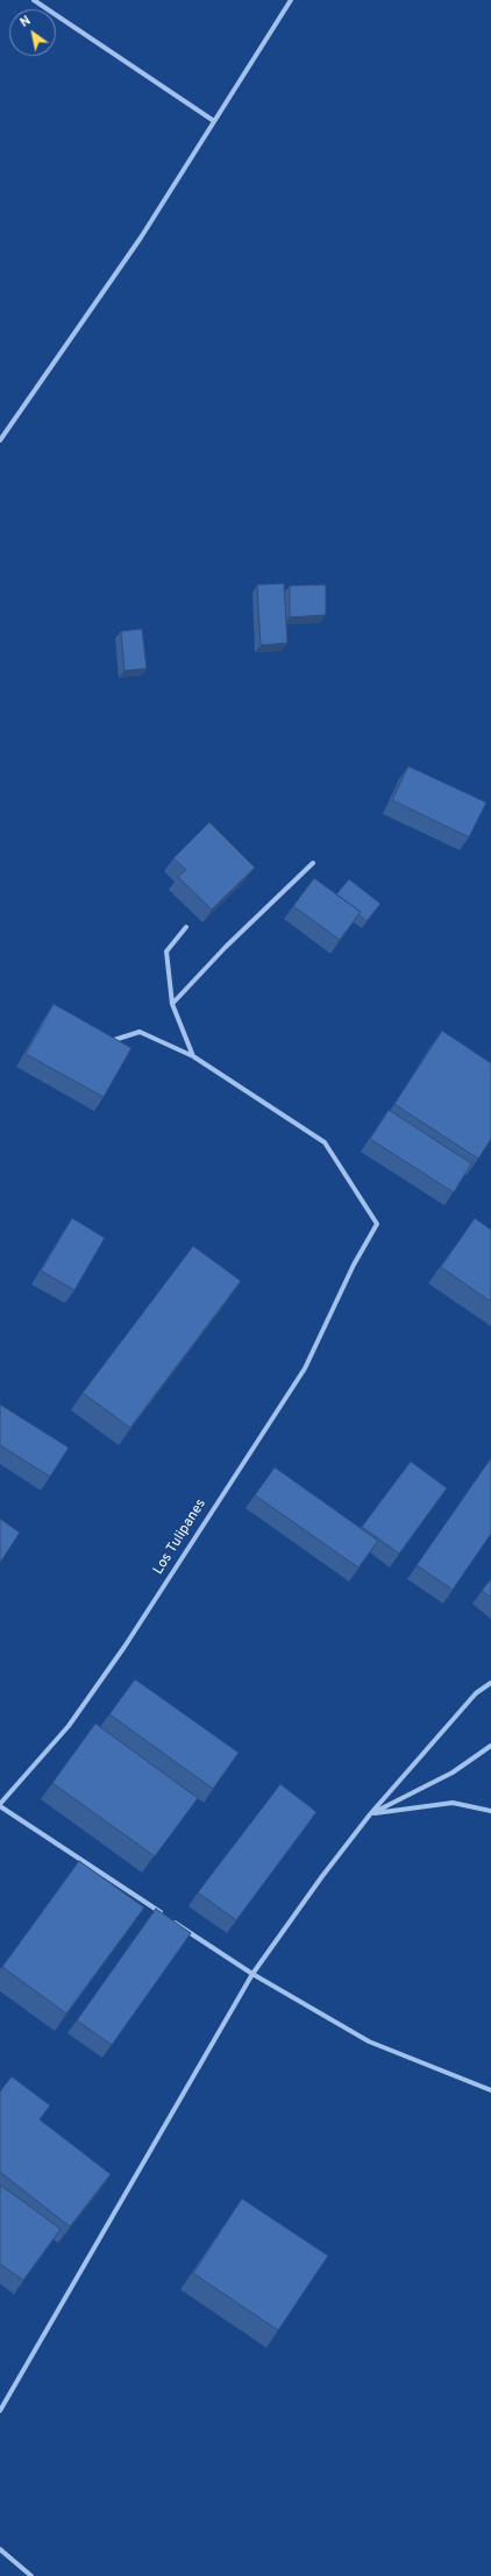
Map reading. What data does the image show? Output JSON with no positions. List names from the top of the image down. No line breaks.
{"streets":{"street":["Los Tulipanes"]},"north":"top left"}
